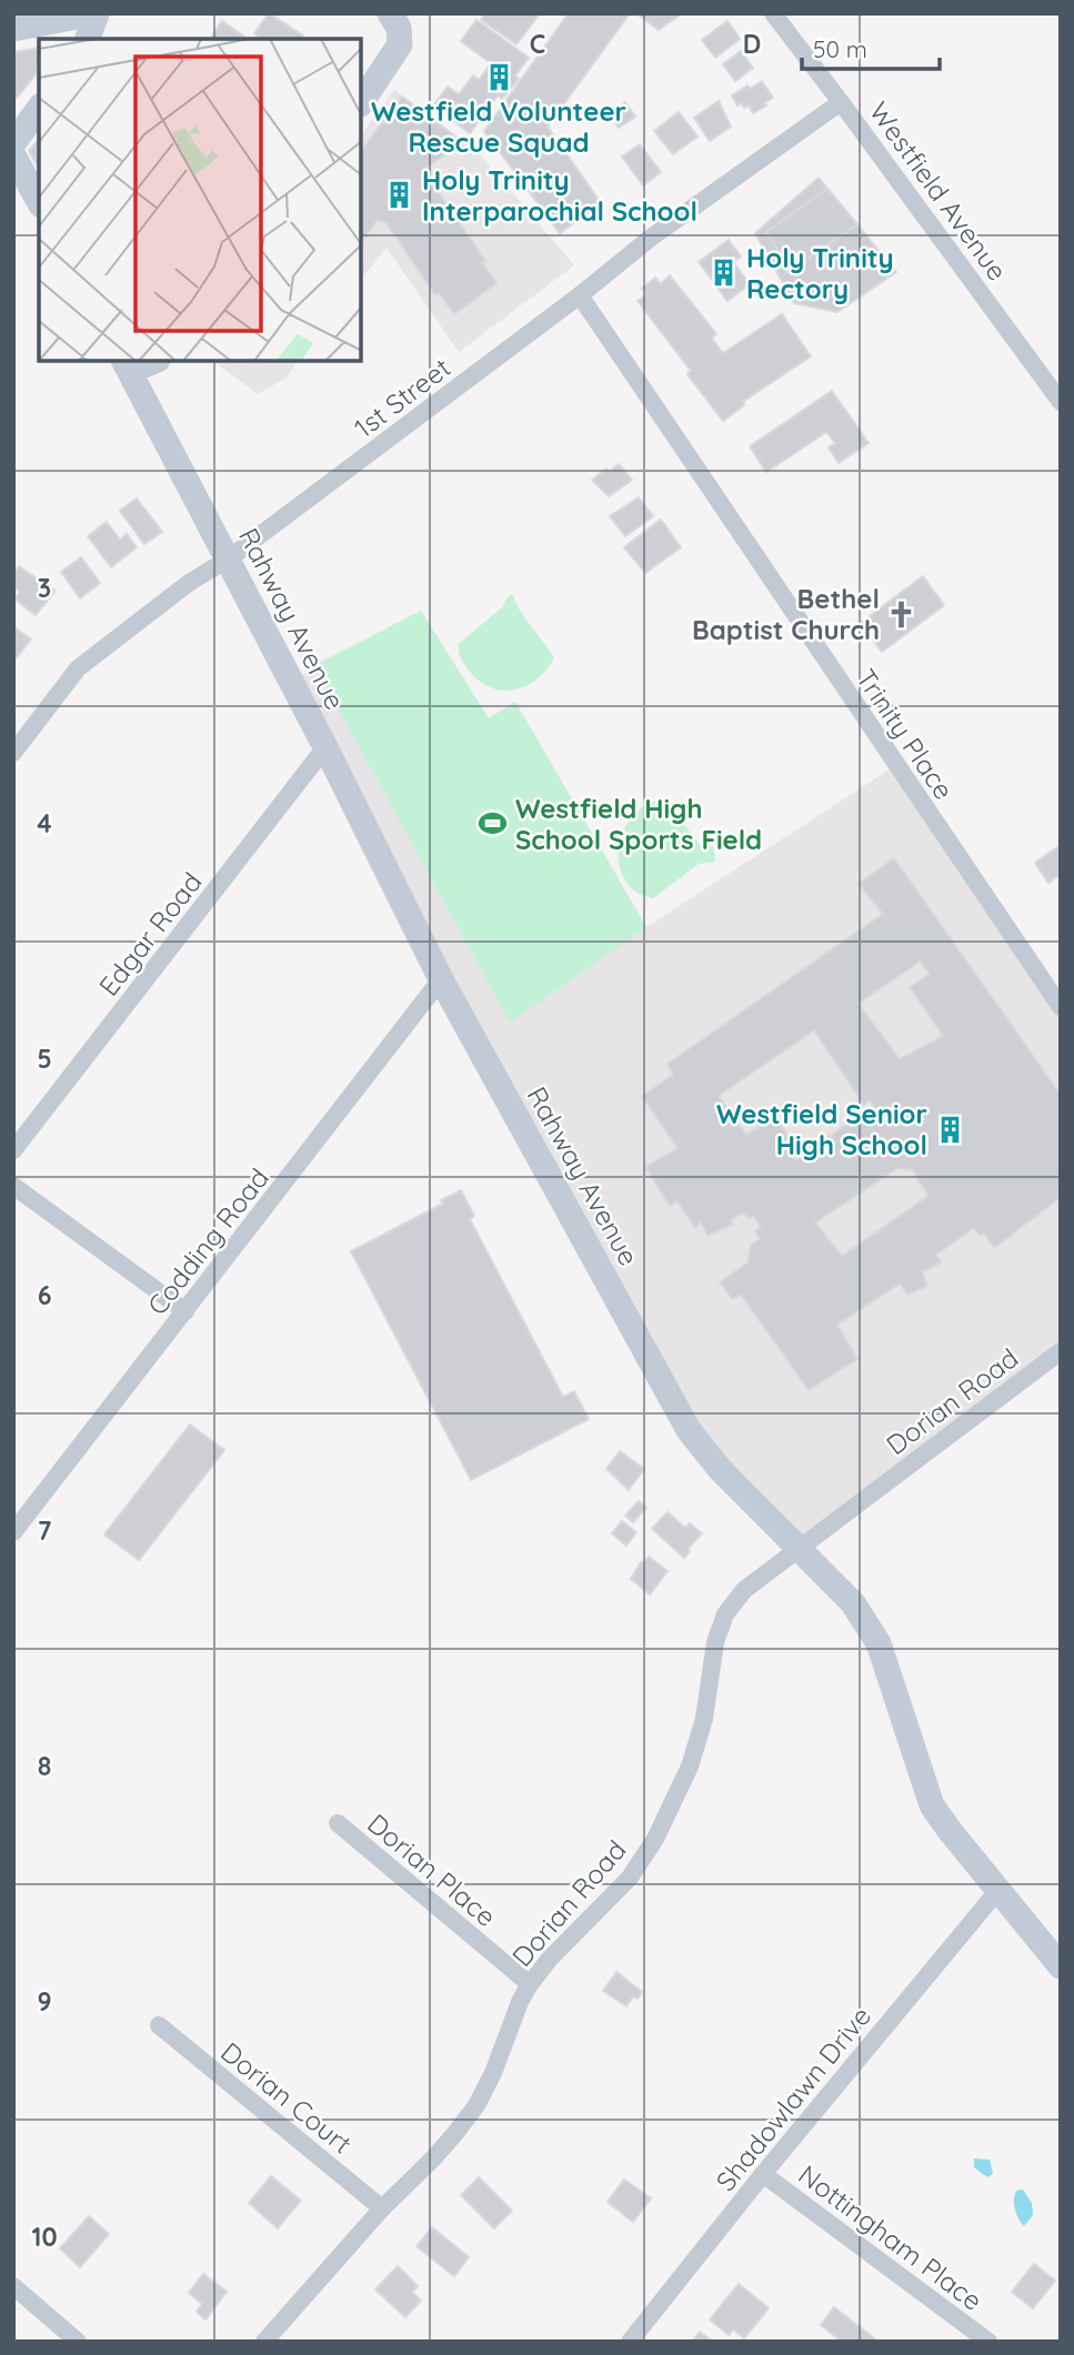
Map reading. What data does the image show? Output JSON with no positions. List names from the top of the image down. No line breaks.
{"streets":{"street":["Westfield Avenue","1st Street","Rahway Avenue","Trinity Place","Edgar Road","Codding Road","Dorian Road","Dorian Place","Dorian Court","Shadowlawn Drive","Nottingham Place"]},"crossings":[["Westfield Avenue","1st Street"],["1st Street","Rahway Avenue"],["1st Street","Trinity Place"],["Rahway Avenue","Edgar Road"],["Rahway Avenue","Codding Road"],["Rahway Avenue","Dorian Road"],["Rahway Avenue","Shadowlawn Drive"],["Dorian Road","Dorian Place"],["Dorian Road","Dorian Court"],["Shadowlawn Drive","Nottingham Place"]],"places":{"building":["Westfield Volunteer Rescue Squad","Holy Trinity Interparochial School","Holy Trinity Rectory","Westfield Senior High School"],"church":["Bethel Baptist Church"],"sports":["Westfield High School Sports Field"]},"scale_bar":"50 m","grid":{"columns":["C","D"],"rows":["3","4","5","6","7","8","9","10"]}}
